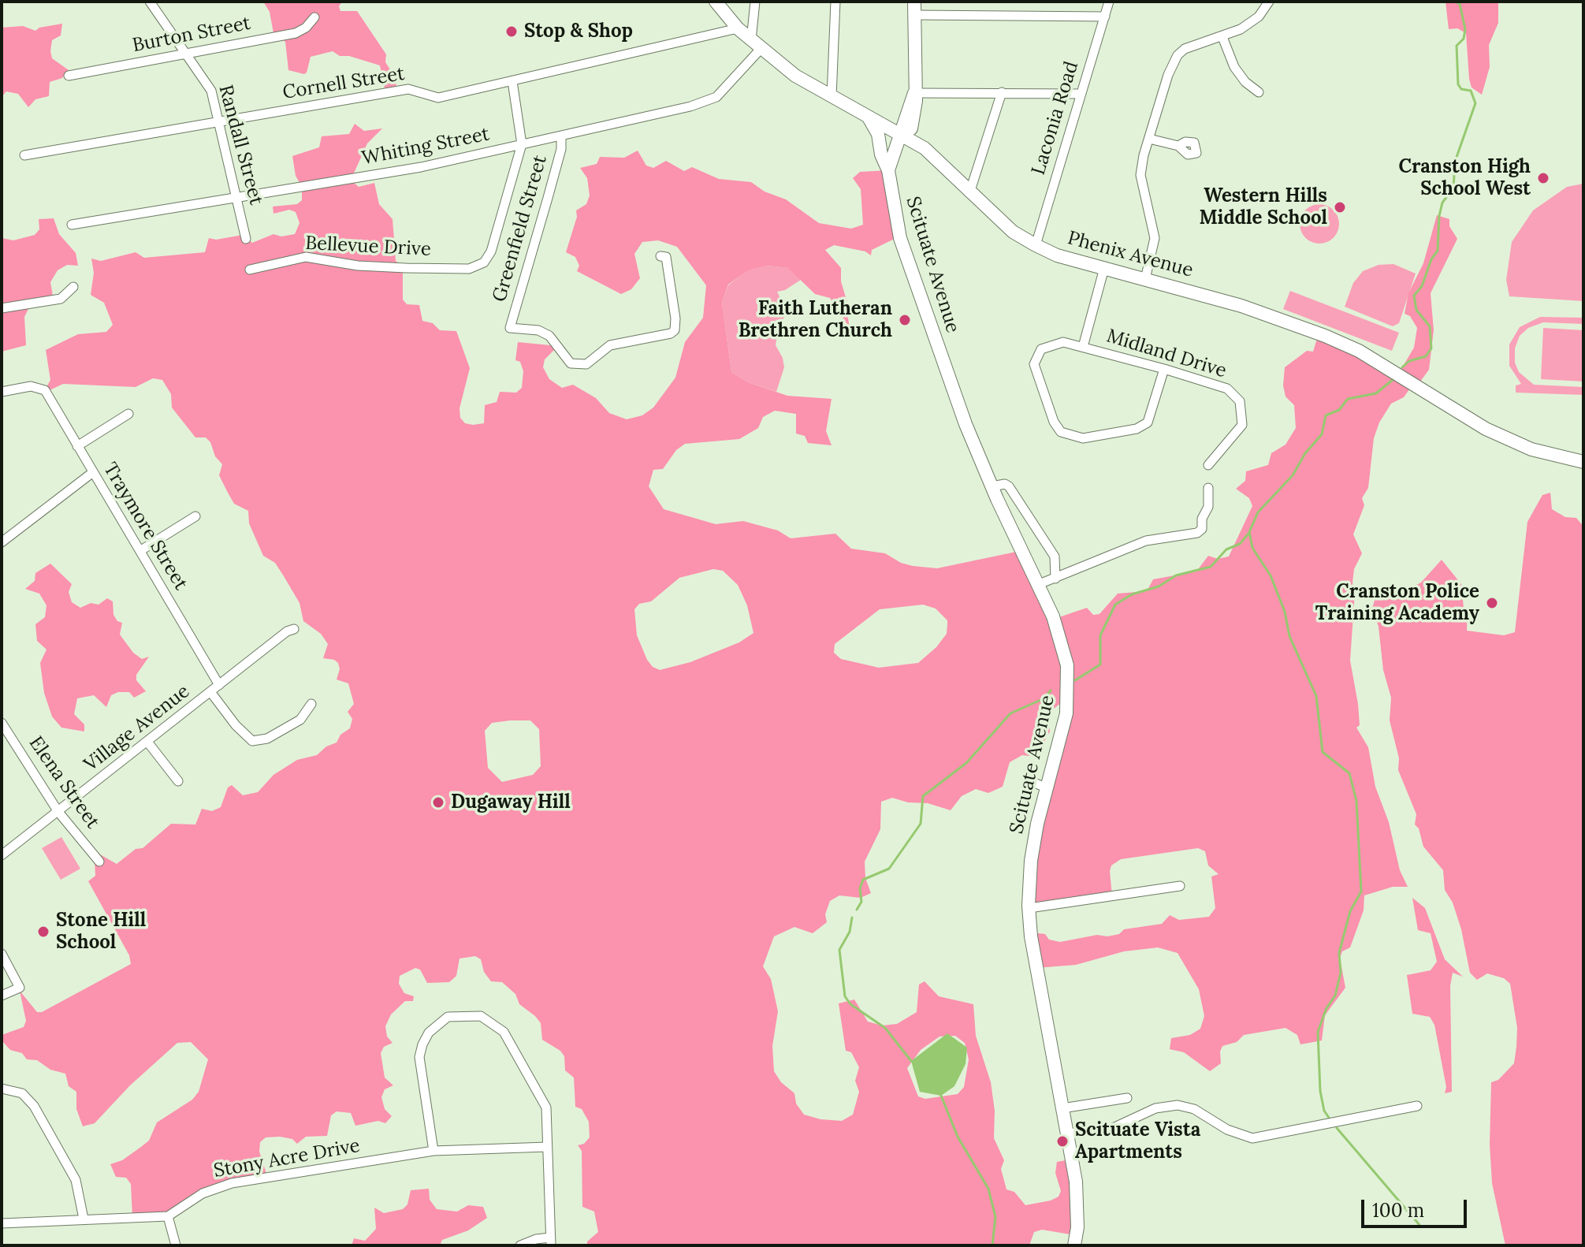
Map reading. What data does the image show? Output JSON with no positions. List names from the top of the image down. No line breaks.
{"streets":{"main road":["Phenix Avenue","Scituate Avenue"],"street":["Burton Street","Cornell Street","Laconia Road","Randall Street","Whiting Street","Greenfield Street","Bellevue Drive","Midland Drive","Traymore Street","Village Avenue","Elena Street","Stony Acre Drive"]},"crossings":[["Burton Street","Randall Street"],["Cornell Street","Randall Street"],["Cornell Street","Bellevue Drive"],["Cornell Street","Phenix Avenue"],["Laconia Road","Phenix Avenue"],["Randall Street","Whiting Street"],["Whiting Street","Greenfield Street"],["Whiting Street","Bellevue Drive"],["Whiting Street","Phenix Avenue"],["Phenix Avenue","Scituate Avenue"],["Phenix Avenue","Midland Drive"],["Traymore Street","Village Avenue"],["Village Avenue","Elena Street"]],"places":["Stop & Shop","Cranston High School West","Western Hills Middle School","Faith Lutheran Brethren Church","Cranston Police Training Academy","Dugaway Hill","Stone Hill School","Scituate Vista Apartments"],"scale_bar":"100 m"}
